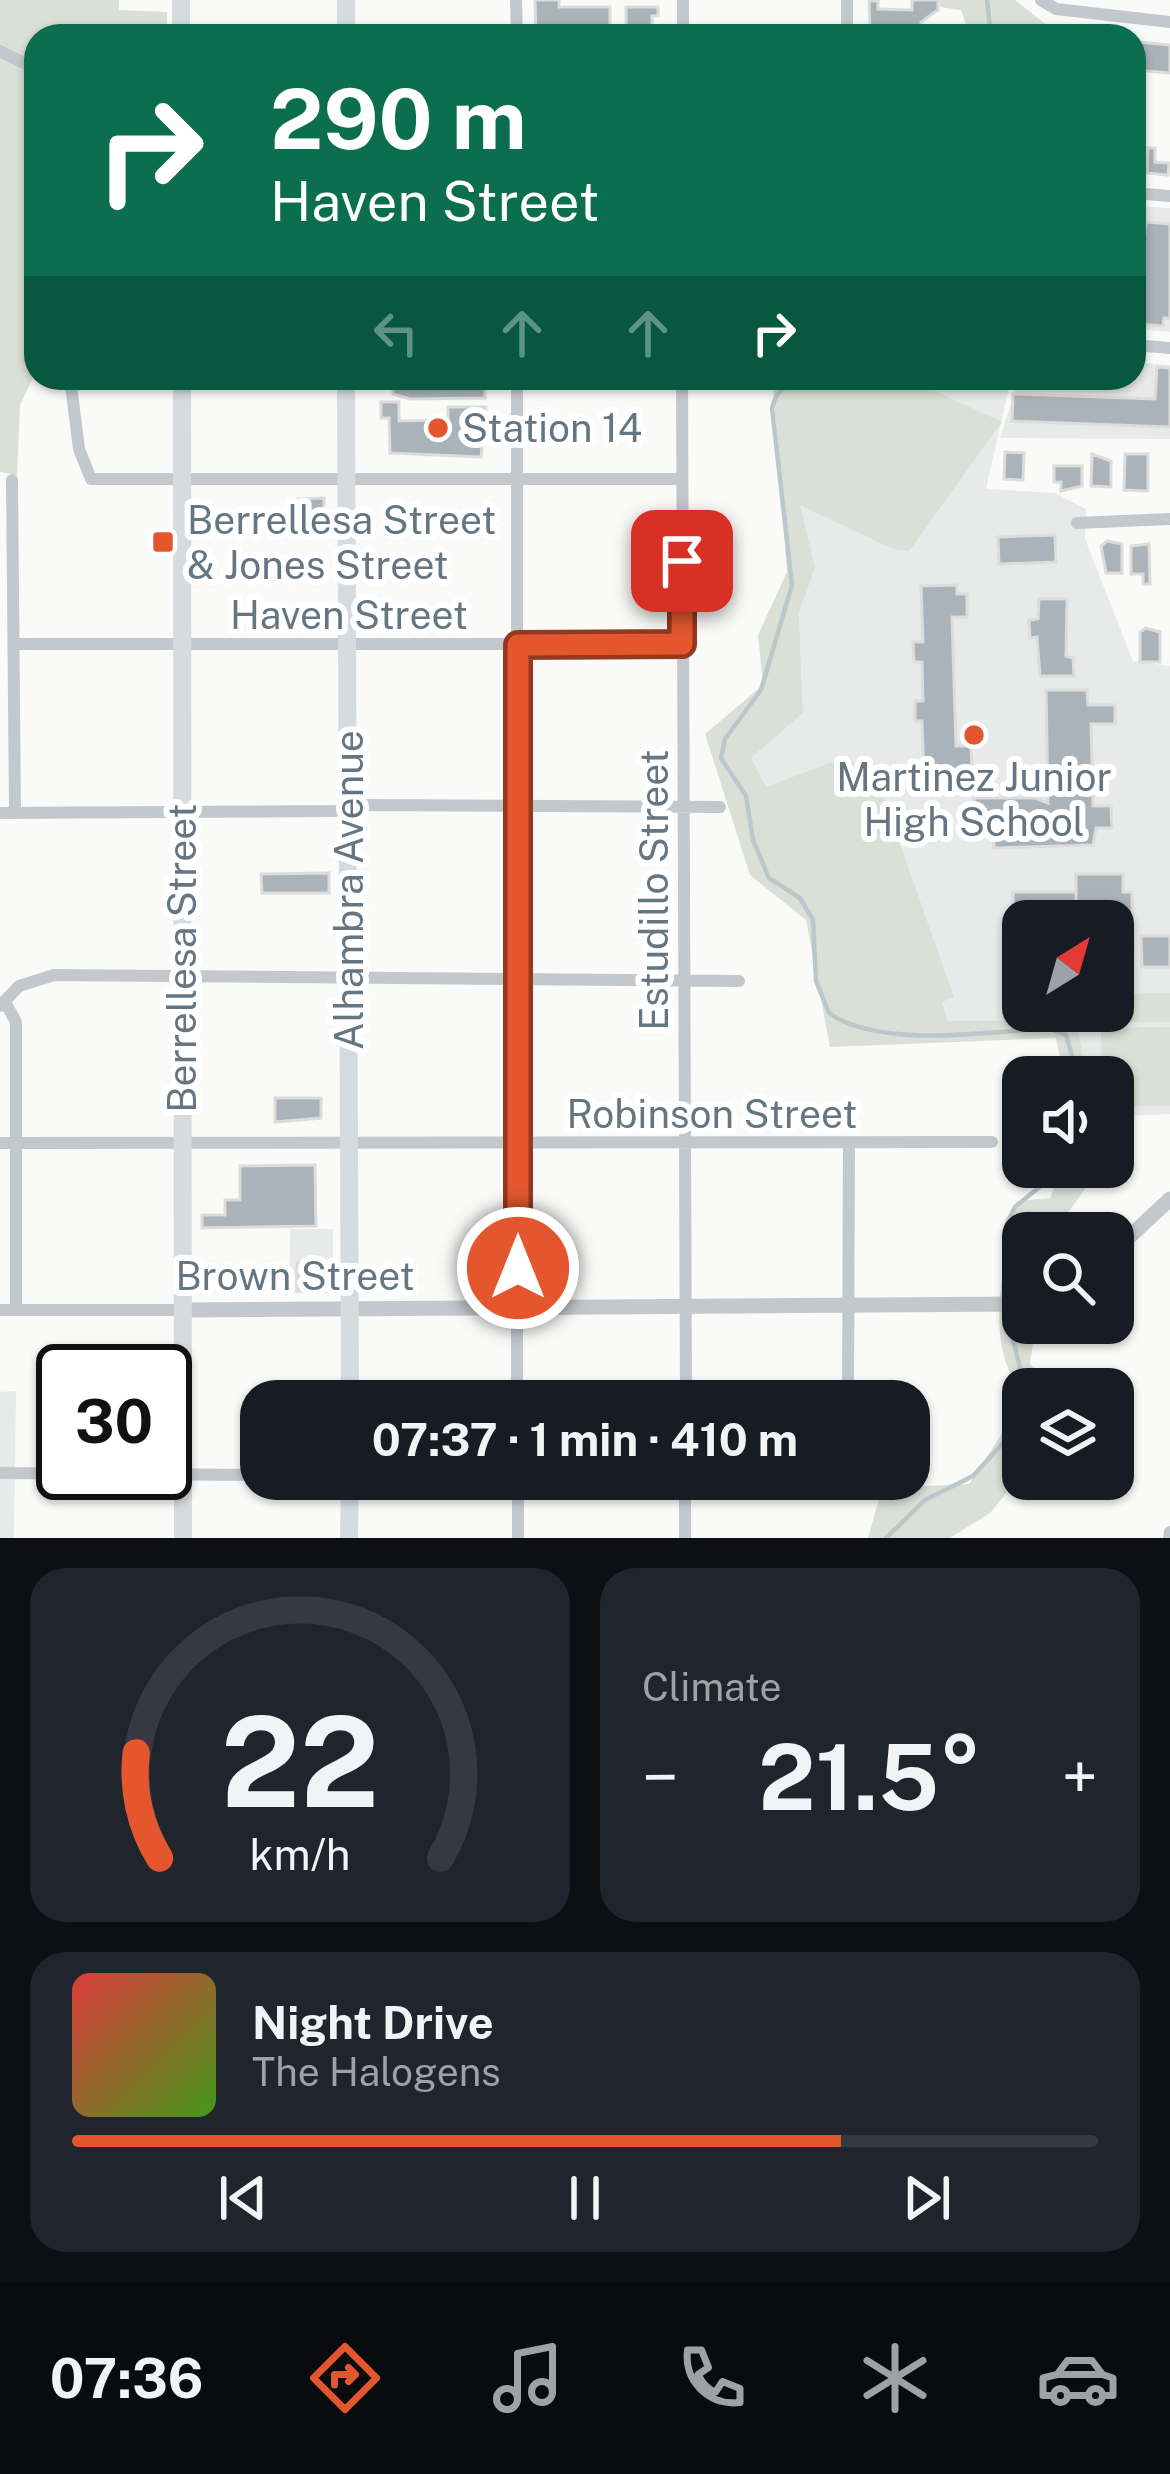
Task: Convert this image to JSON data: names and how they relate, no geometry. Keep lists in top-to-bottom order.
{
  "streets": {
    "main road": ["Alhambra Avenue", "Berrellesa Street"],
    "street": [
      "Haven Street",
      "Estudillo Street",
      "Robinson Street",
      "Brown Street"
    ]
  },
  "crossings": [
    ["Haven Street", "Alhambra Avenue"],
    ["Haven Street", "Estudillo Street"],
    ["Haven Street", "Berrellesa Street"],
    ["Alhambra Avenue", "Robinson Street"],
    ["Alhambra Avenue", "Brown Street"],
    ["Estudillo Street", "Robinson Street"],
    ["Estudillo Street", "Brown Street"],
    ["Berrellesa Street", "Robinson Street"],
    ["Berrellesa Street", "Brown Street"]
  ],
  "places": {
    "other": ["Station 14", "Martinez Junior High School"],
    "transit": ["Berrellesa Street & Jones Street"]
  },
  "north": "top right",
  "page": {
    "turn": ["290 m", "Haven Street"],
    "limit": "30",
    "trip": "07:37 · 1 min · 410 m",
    "tile": "Climate",
    "heat": ["−", "21.5°", "+"],
    "song": ["Night Drive", "The Halogens"],
    "tabs": "07:36",
    "gauge": ["22", "km/h"]
  }
}
